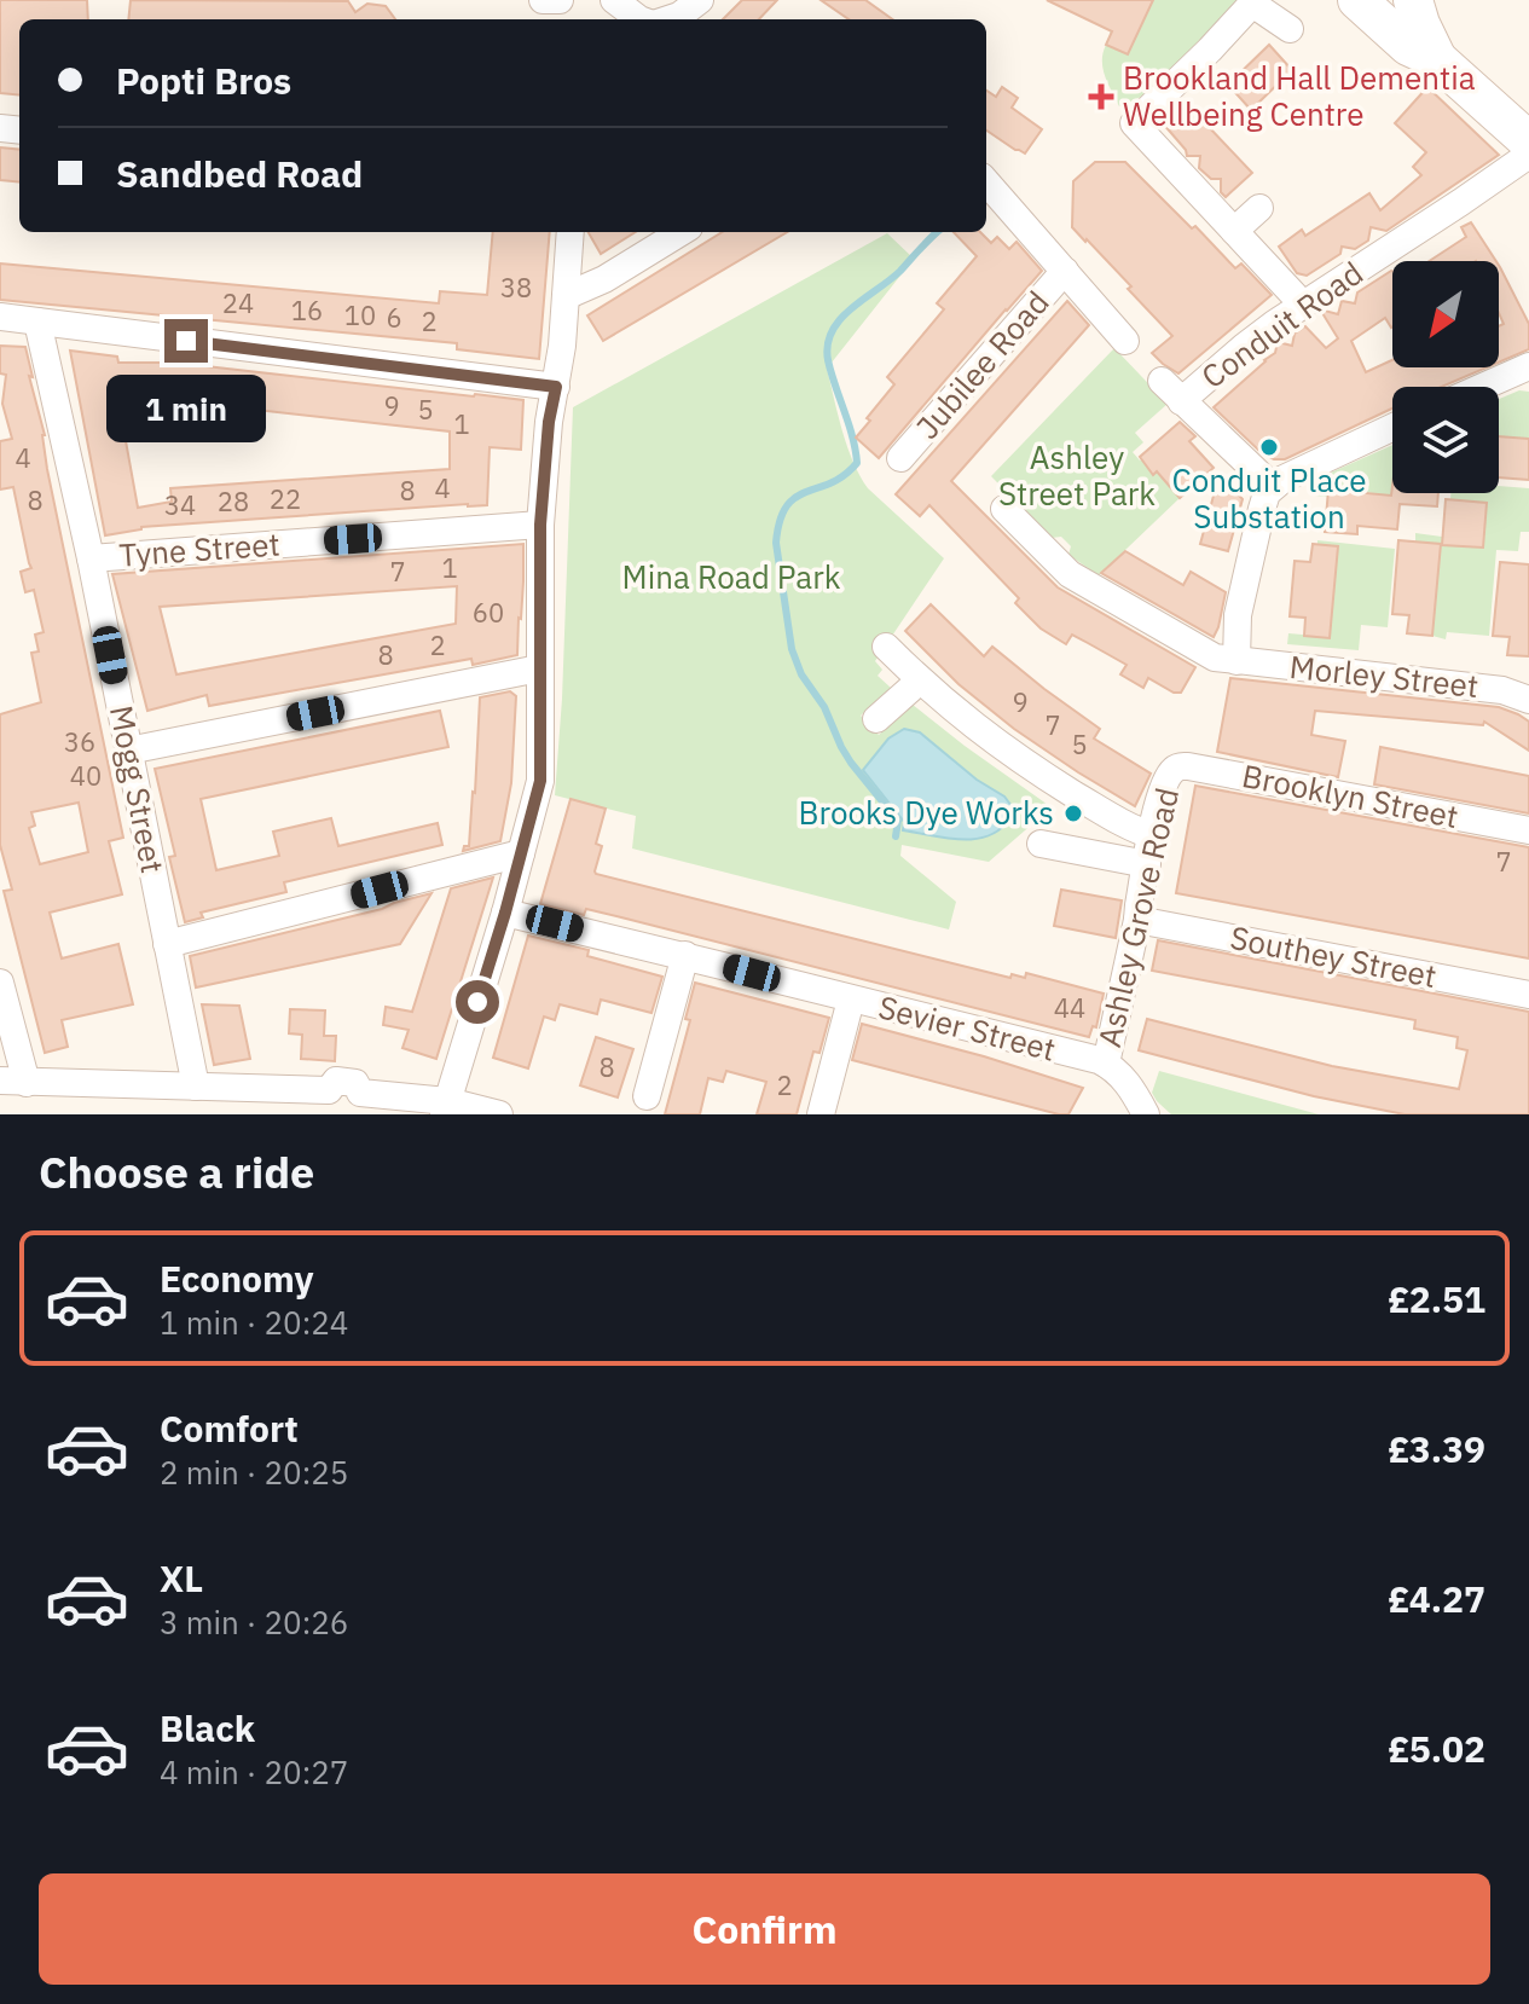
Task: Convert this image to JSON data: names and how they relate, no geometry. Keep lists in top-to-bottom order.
{
  "streets": {
    "street": [
      "Conduit Road",
      "Jubilee Road",
      "Tyne Street",
      "Morley Street",
      "Mogg Street",
      "Brooklyn Street",
      "Ashley Grove Road",
      "Southey Street",
      "Sevier Street"
    ]
  },
  "crossings": [
    ["Tyne Street", "Mogg Street"],
    ["Brooklyn Street", "Ashley Grove Road"],
    ["Ashley Grove Road", "Southey Street"],
    ["Ashley Grove Road", "Sevier Street"]
  ],
  "parks": ["Ashley Street Park", "Mina Road Park"],
  "places": {
    "health": ["Brookland Hall Dementia Wellbeing Centre"],
    "other": ["Conduit Place Substation", "Brooks Dye Works"]
  },
  "house_numbers": [
    "38",
    "24",
    "16",
    "10",
    "6",
    "2",
    "9",
    "5",
    "1",
    "4",
    "4",
    "8",
    "22",
    "8",
    "28",
    "34",
    "1",
    "7",
    "60",
    "2",
    "8",
    "9",
    "7",
    "36",
    "5",
    "40",
    "7",
    "44",
    "8",
    "2"
  ],
  "north": "bottom left",
  "page": {
    "banner": ["Popti Bros", "Sandbed Road"],
    "bubble": "1 min",
    "heading": "Choose a ride",
    "list": [
      {
        "name": "Economy",
        "note": "1 min · 20:24",
        "value": "£2.51"
      },
      {
        "name": "Comfort",
        "note": "2 min · 20:25",
        "value": "£3.39"
      },
      {
        "name": "XL",
        "note": "3 min · 20:26",
        "value": "£4.27"
      },
      {
        "name": "Black",
        "note": "4 min · 20:27",
        "value": "£5.02"
      }
    ],
    "buttons": "Confirm"
  }
}
